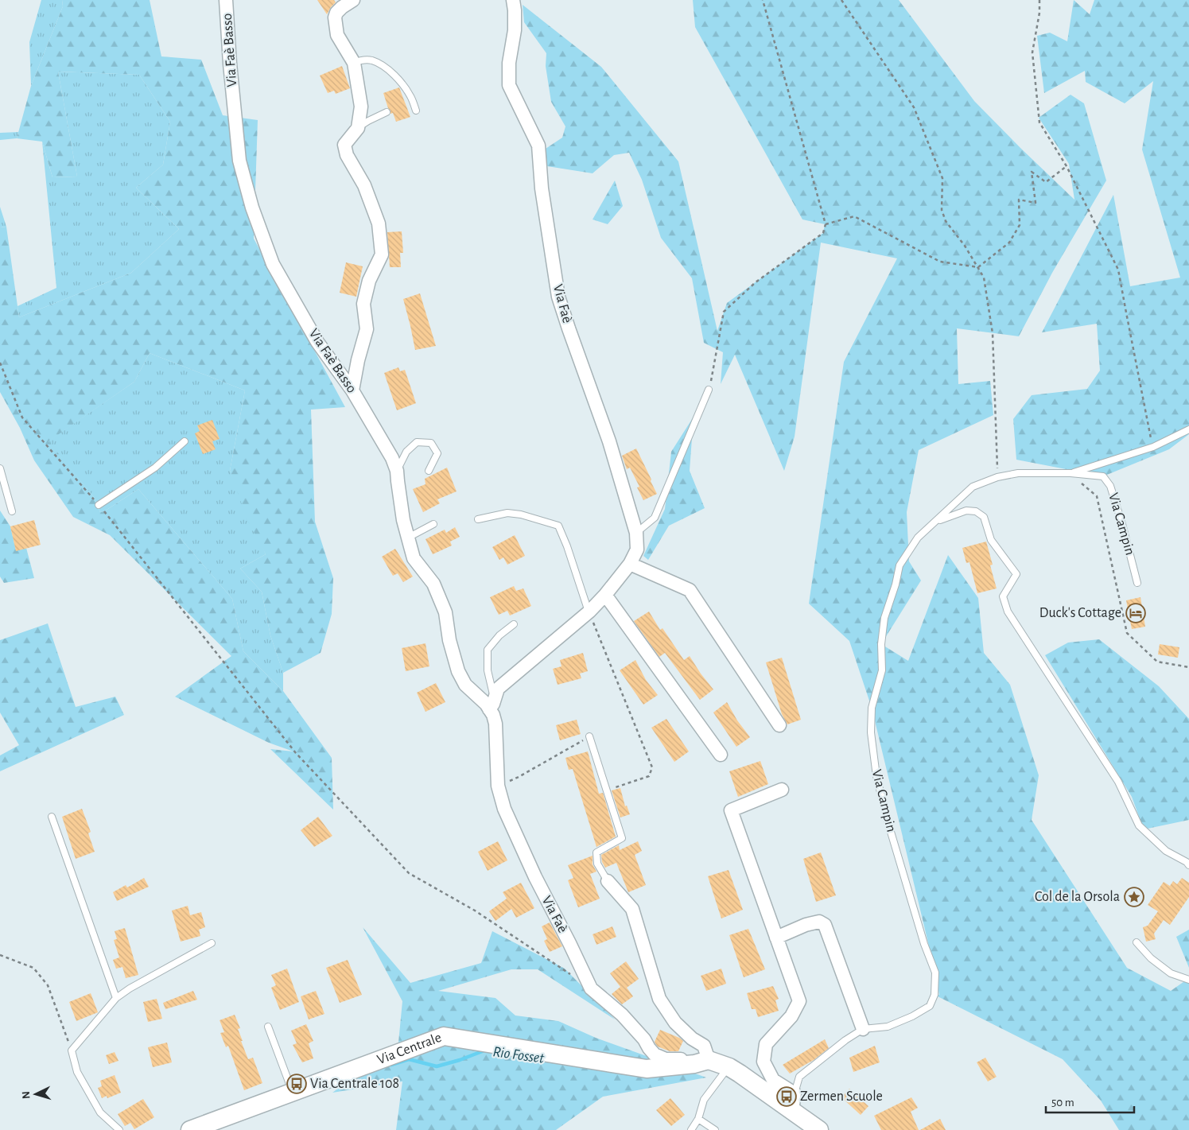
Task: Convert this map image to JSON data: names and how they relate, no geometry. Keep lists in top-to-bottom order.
{
  "streets": {
    "street": ["Via Faè Basso", "Via Faè", "Via Centrale"],
    "lane": ["Via Campin"]
  },
  "crossings": [
    ["Via Faè Basso", "Via Faè"],
    ["Via Faè", "Via Centrale"]
  ],
  "water": ["Rio Fosset"],
  "places": {
    "hotel": ["Duck's Cottage"],
    "place": ["Col de la Orsola"],
    "bus stop": ["Via Centrale 108", "Zermen Scuole"]
  },
  "scale_bar": "50 m",
  "north": "left"
}
